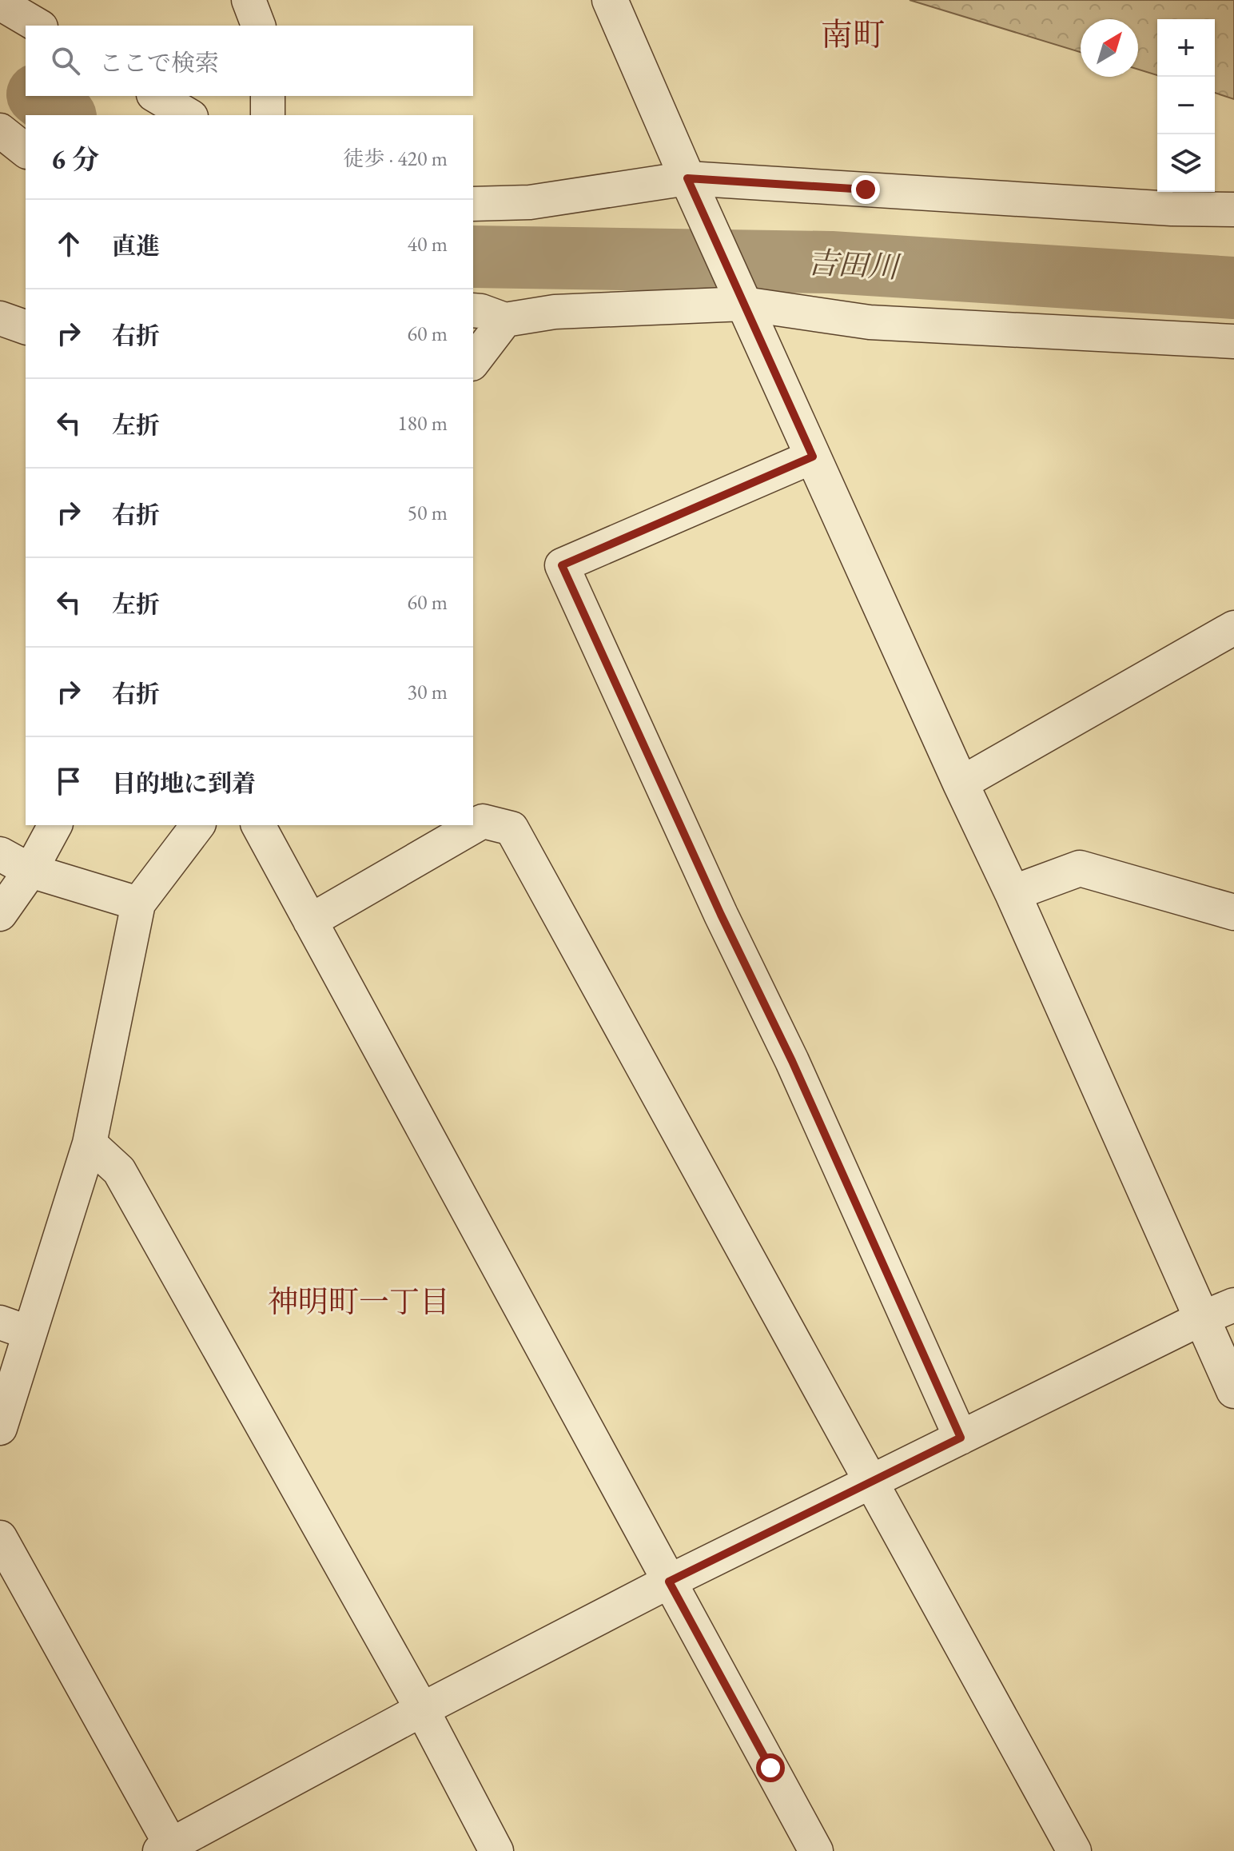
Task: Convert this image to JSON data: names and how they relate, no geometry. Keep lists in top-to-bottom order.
{
  "districts": ["南町", "神明町一丁目"],
  "water": ["吉田川"],
  "north": "top right",
  "page": {
    "map_buttons": ["+", "−"],
    "search": "ここで検索",
    "heading": ["6 分", "徒歩 · 420 m"],
    "list": [
      ["直進", "40 m"],
      ["右折", "60 m"],
      ["左折", "180 m"],
      ["右折", "50 m"],
      ["左折", "60 m"],
      ["右折", "30 m"],
      "目的地に到着"
    ]
  }
}
